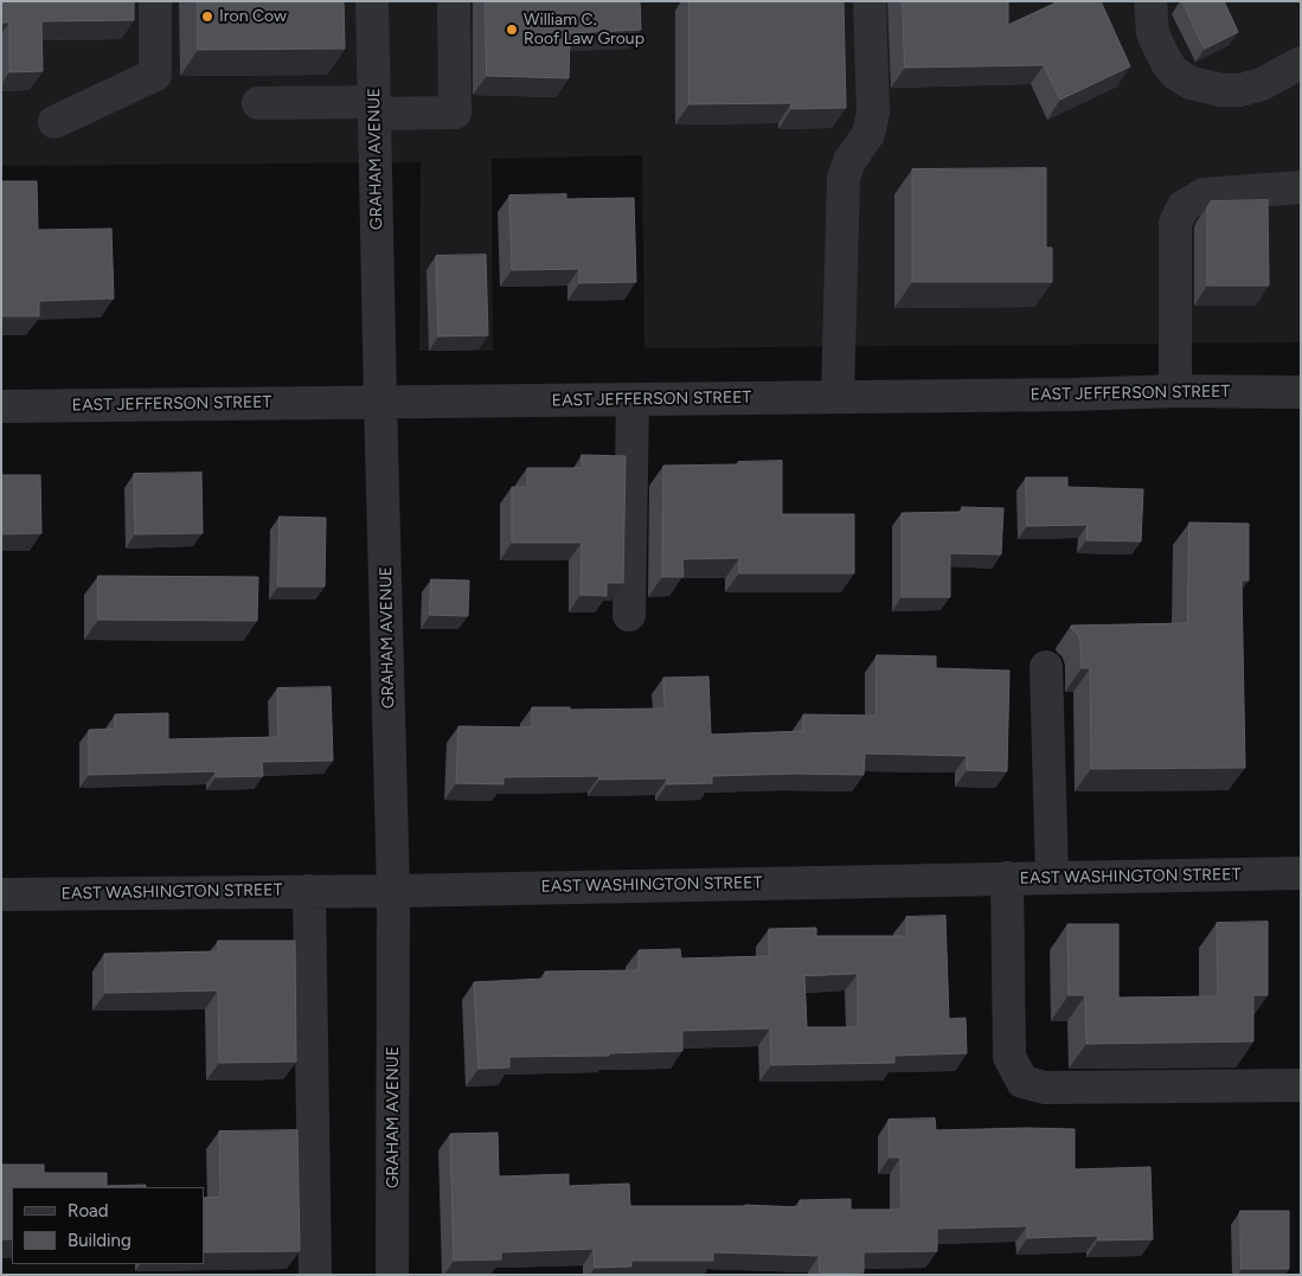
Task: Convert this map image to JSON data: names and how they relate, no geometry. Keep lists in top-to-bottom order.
{
  "streets": {
    "street": ["GRAHAM AVENUE", "EAST JEFFERSON STREET", "EAST WASHINGTON STREET"]
  },
  "crossings": [
    ["GRAHAM AVENUE", "EAST JEFFERSON STREET"],
    ["GRAHAM AVENUE", "EAST WASHINGTON STREET"]
  ],
  "places": ["Iron Cow", "William C. Roof Law Group"],
  "legend": ["Road", "Building"]
}
